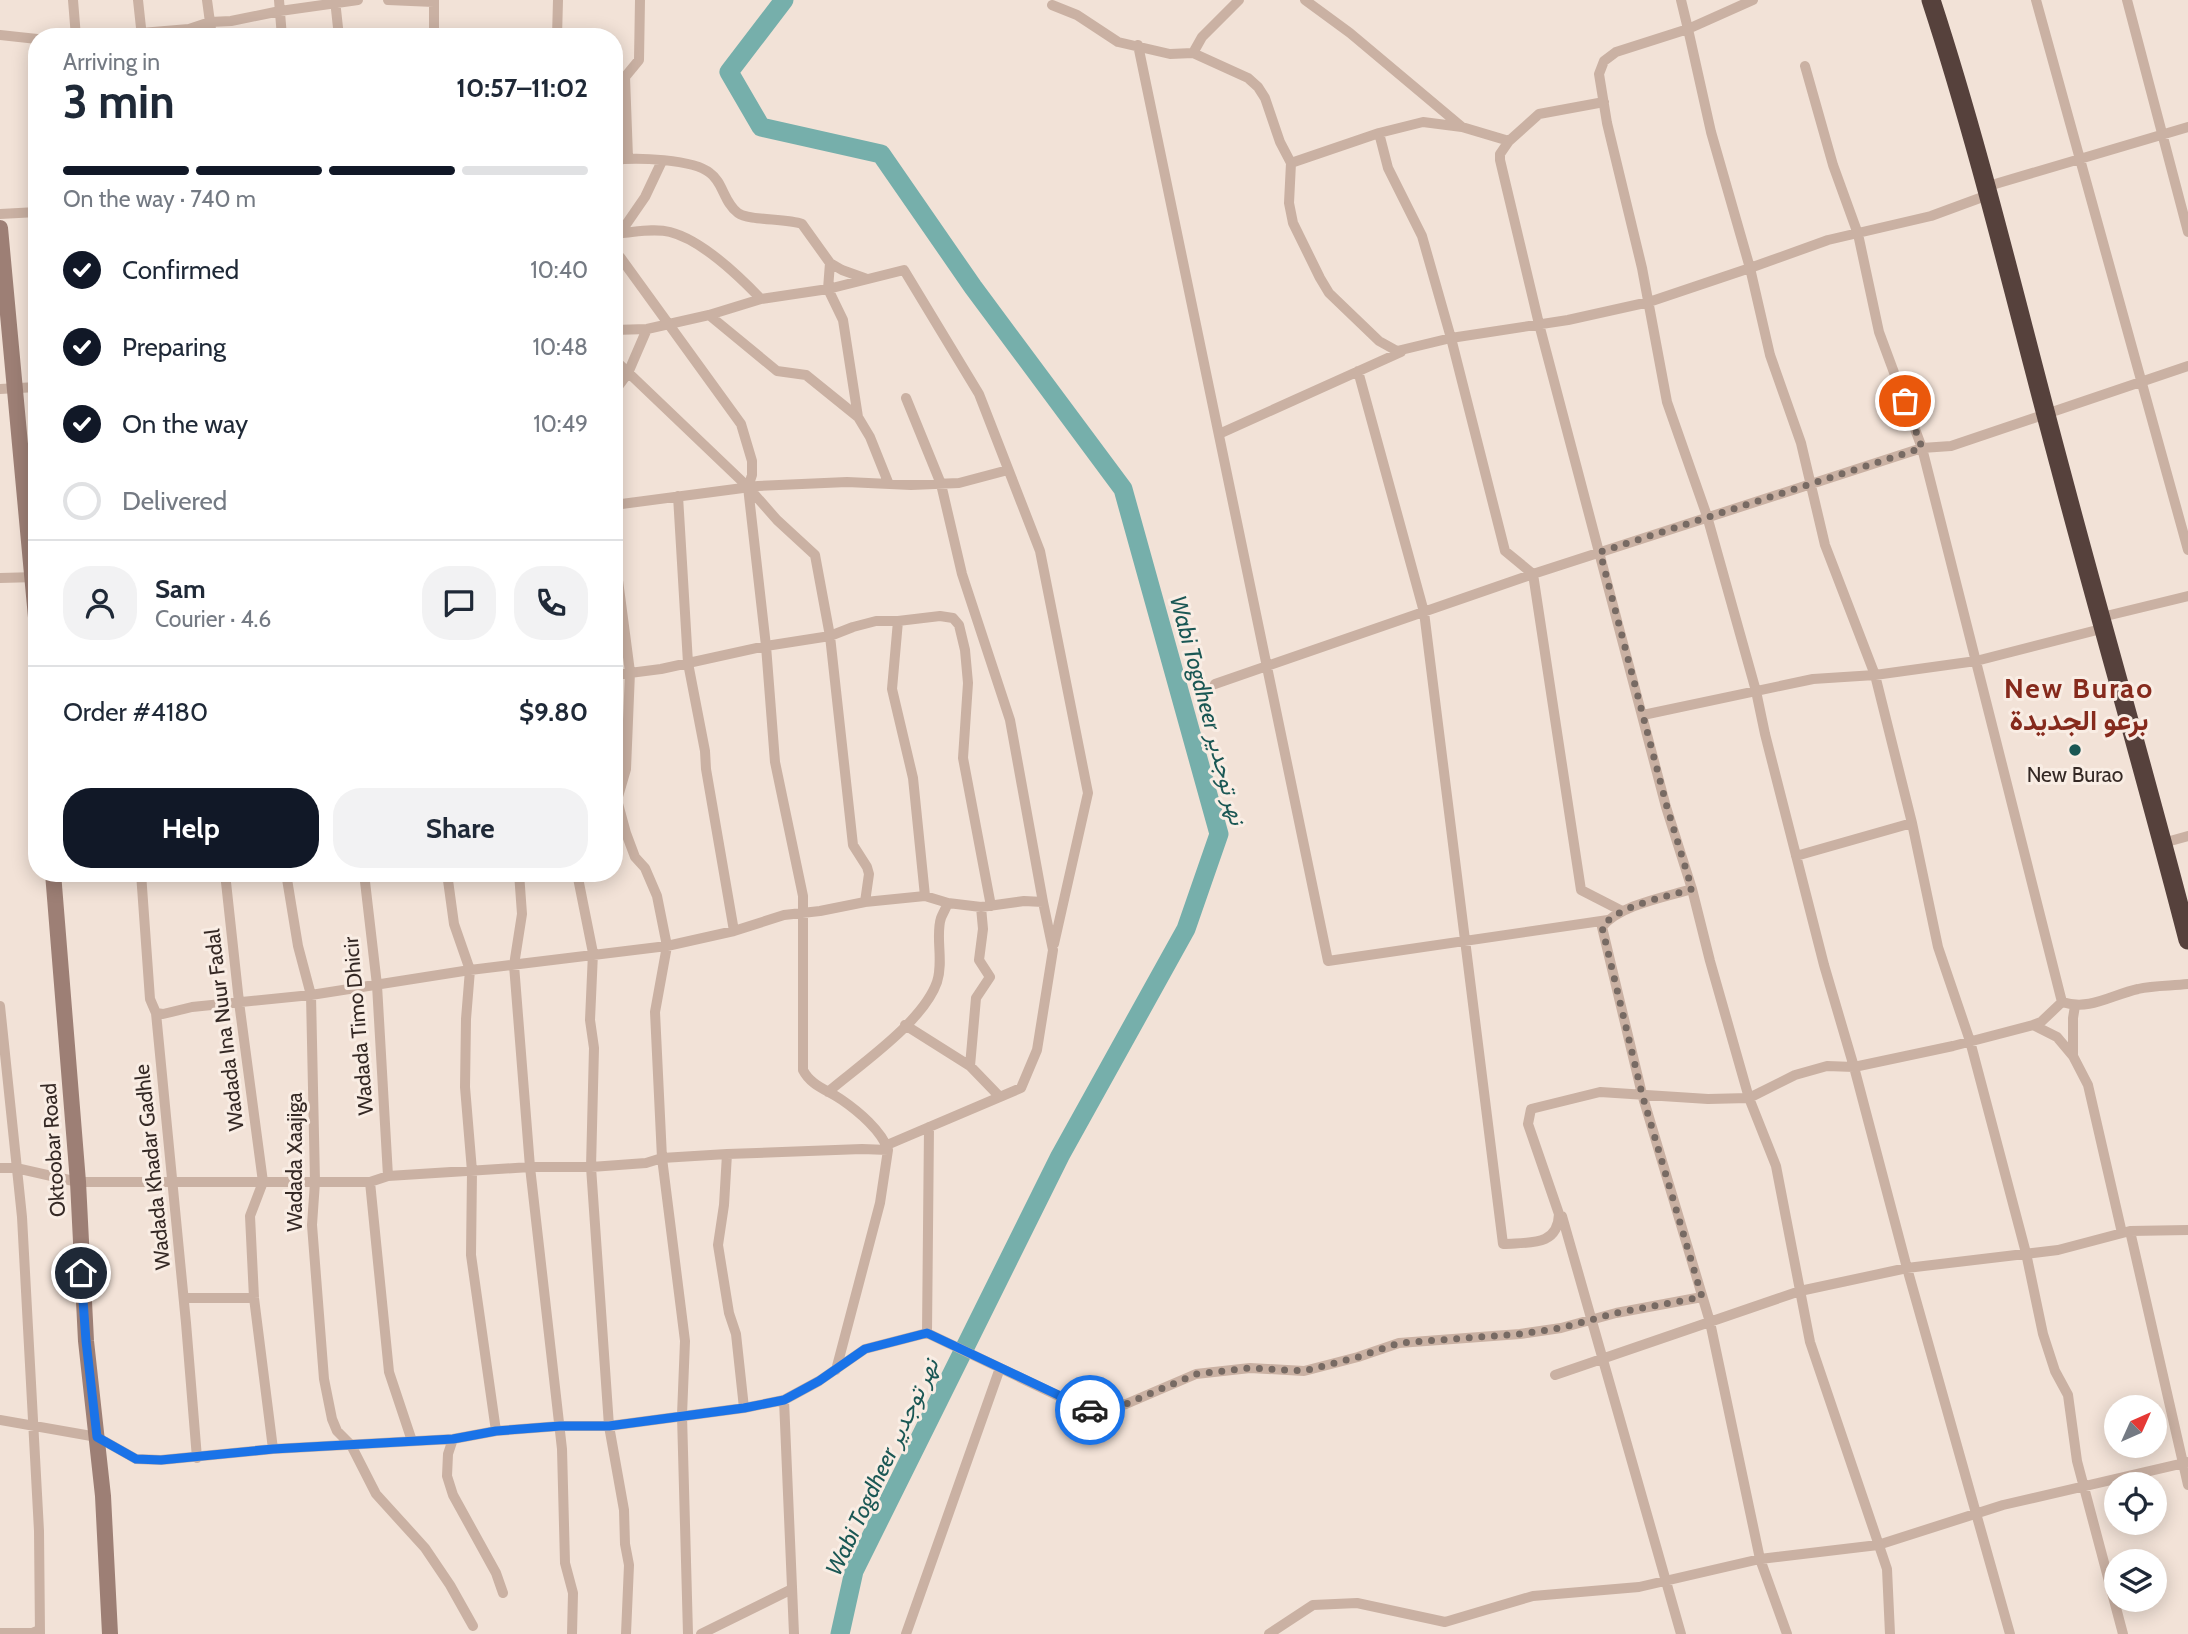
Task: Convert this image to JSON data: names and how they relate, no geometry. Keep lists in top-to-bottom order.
{
  "streets": {
    "street": [
      "Wadada Timo Dhicir",
      "Wadada Ina Nuur Fadal",
      "Oktoobar Road",
      "Wadada Xaajiga",
      "Wadada Khadar Gadhle"
    ]
  },
  "districts": ["New Burao برعو الجديدة"],
  "water": ["Wabi Togdheer نهر توجدير"],
  "places": ["New Burao"],
  "north": "top right",
  "page": {
    "heading": ["3 min", "Arriving in", "10:57–11:02"],
    "panel": [
      "Sam",
      "Courier · 4.6",
      "Order #4180",
      "$9.80"
    ],
    "bar": "On the way · 740 m",
    "list": [
      ["Confirmed", "10:40"],
      ["Preparing", "10:48"],
      ["On the way", "10:49"],
      "Delivered"
    ],
    "buttons": ["Help", "Share"]
  }
}
